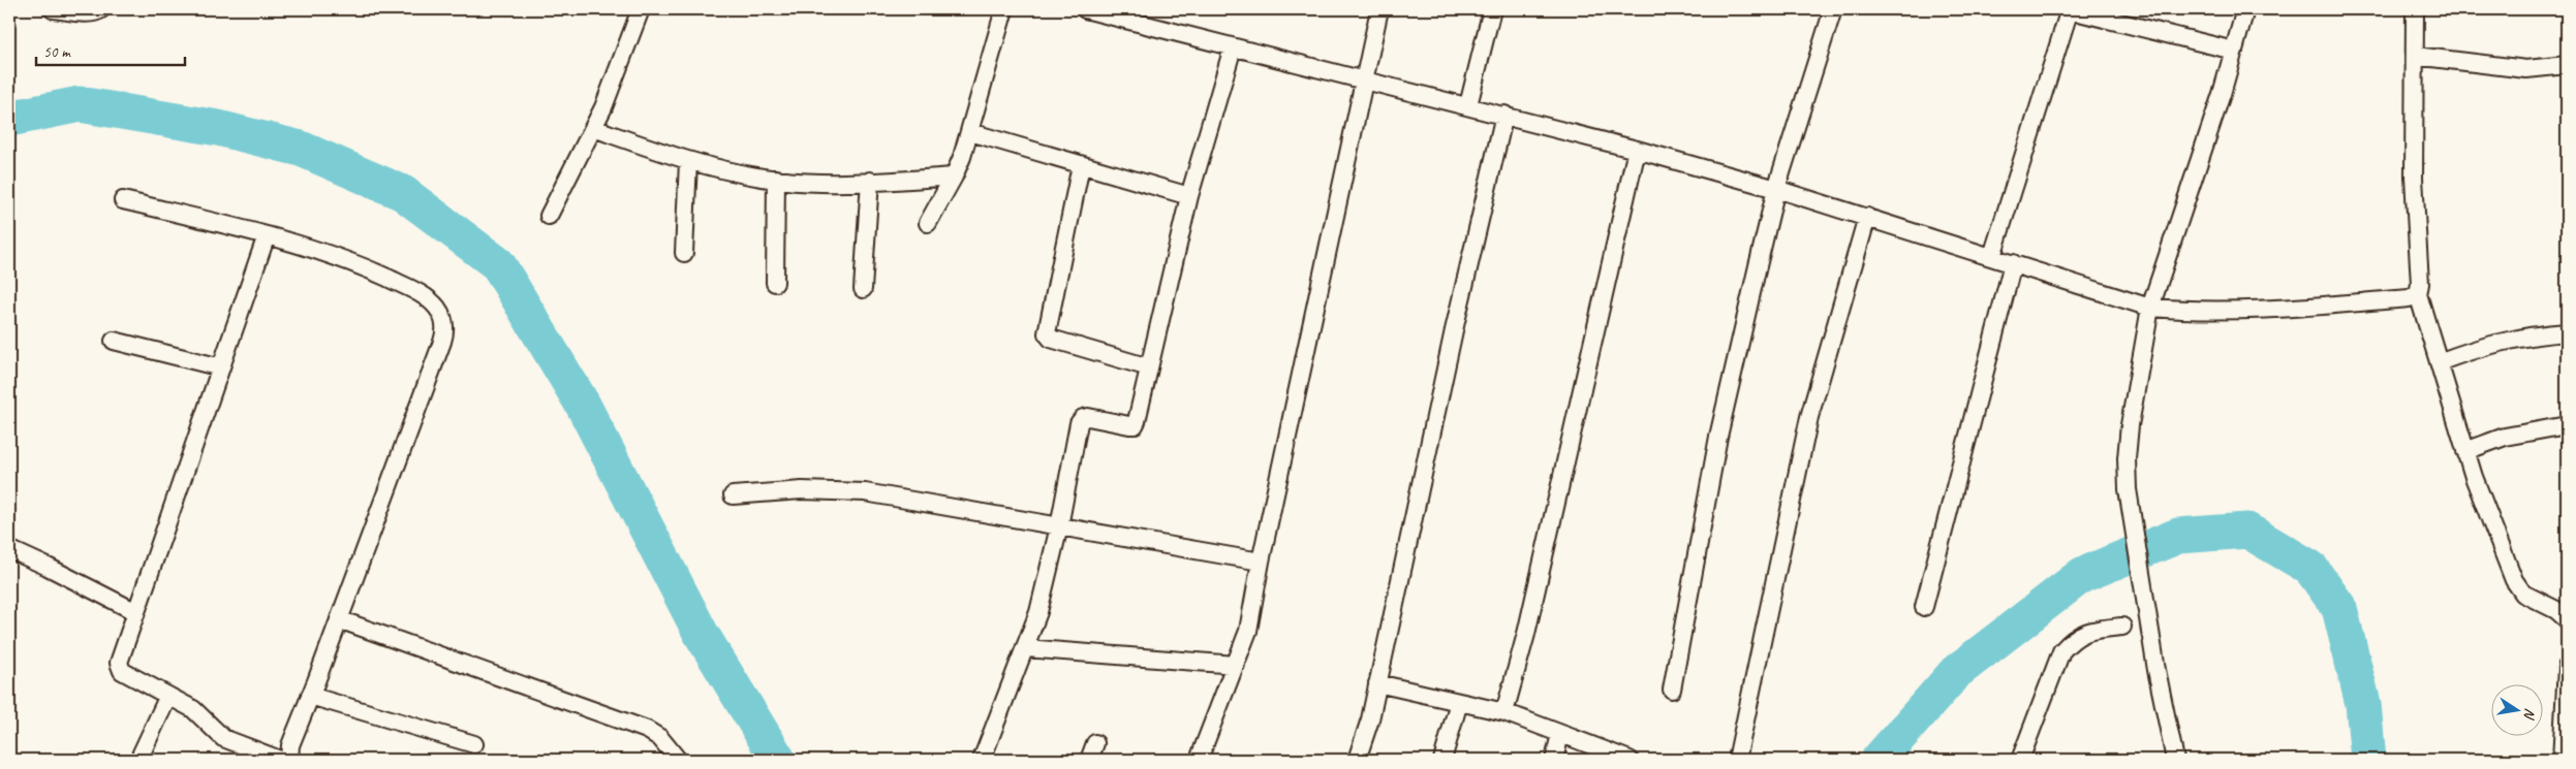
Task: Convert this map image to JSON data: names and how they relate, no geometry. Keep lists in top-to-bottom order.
{
  "scale_bar": "50 m",
  "north": "right"
}
